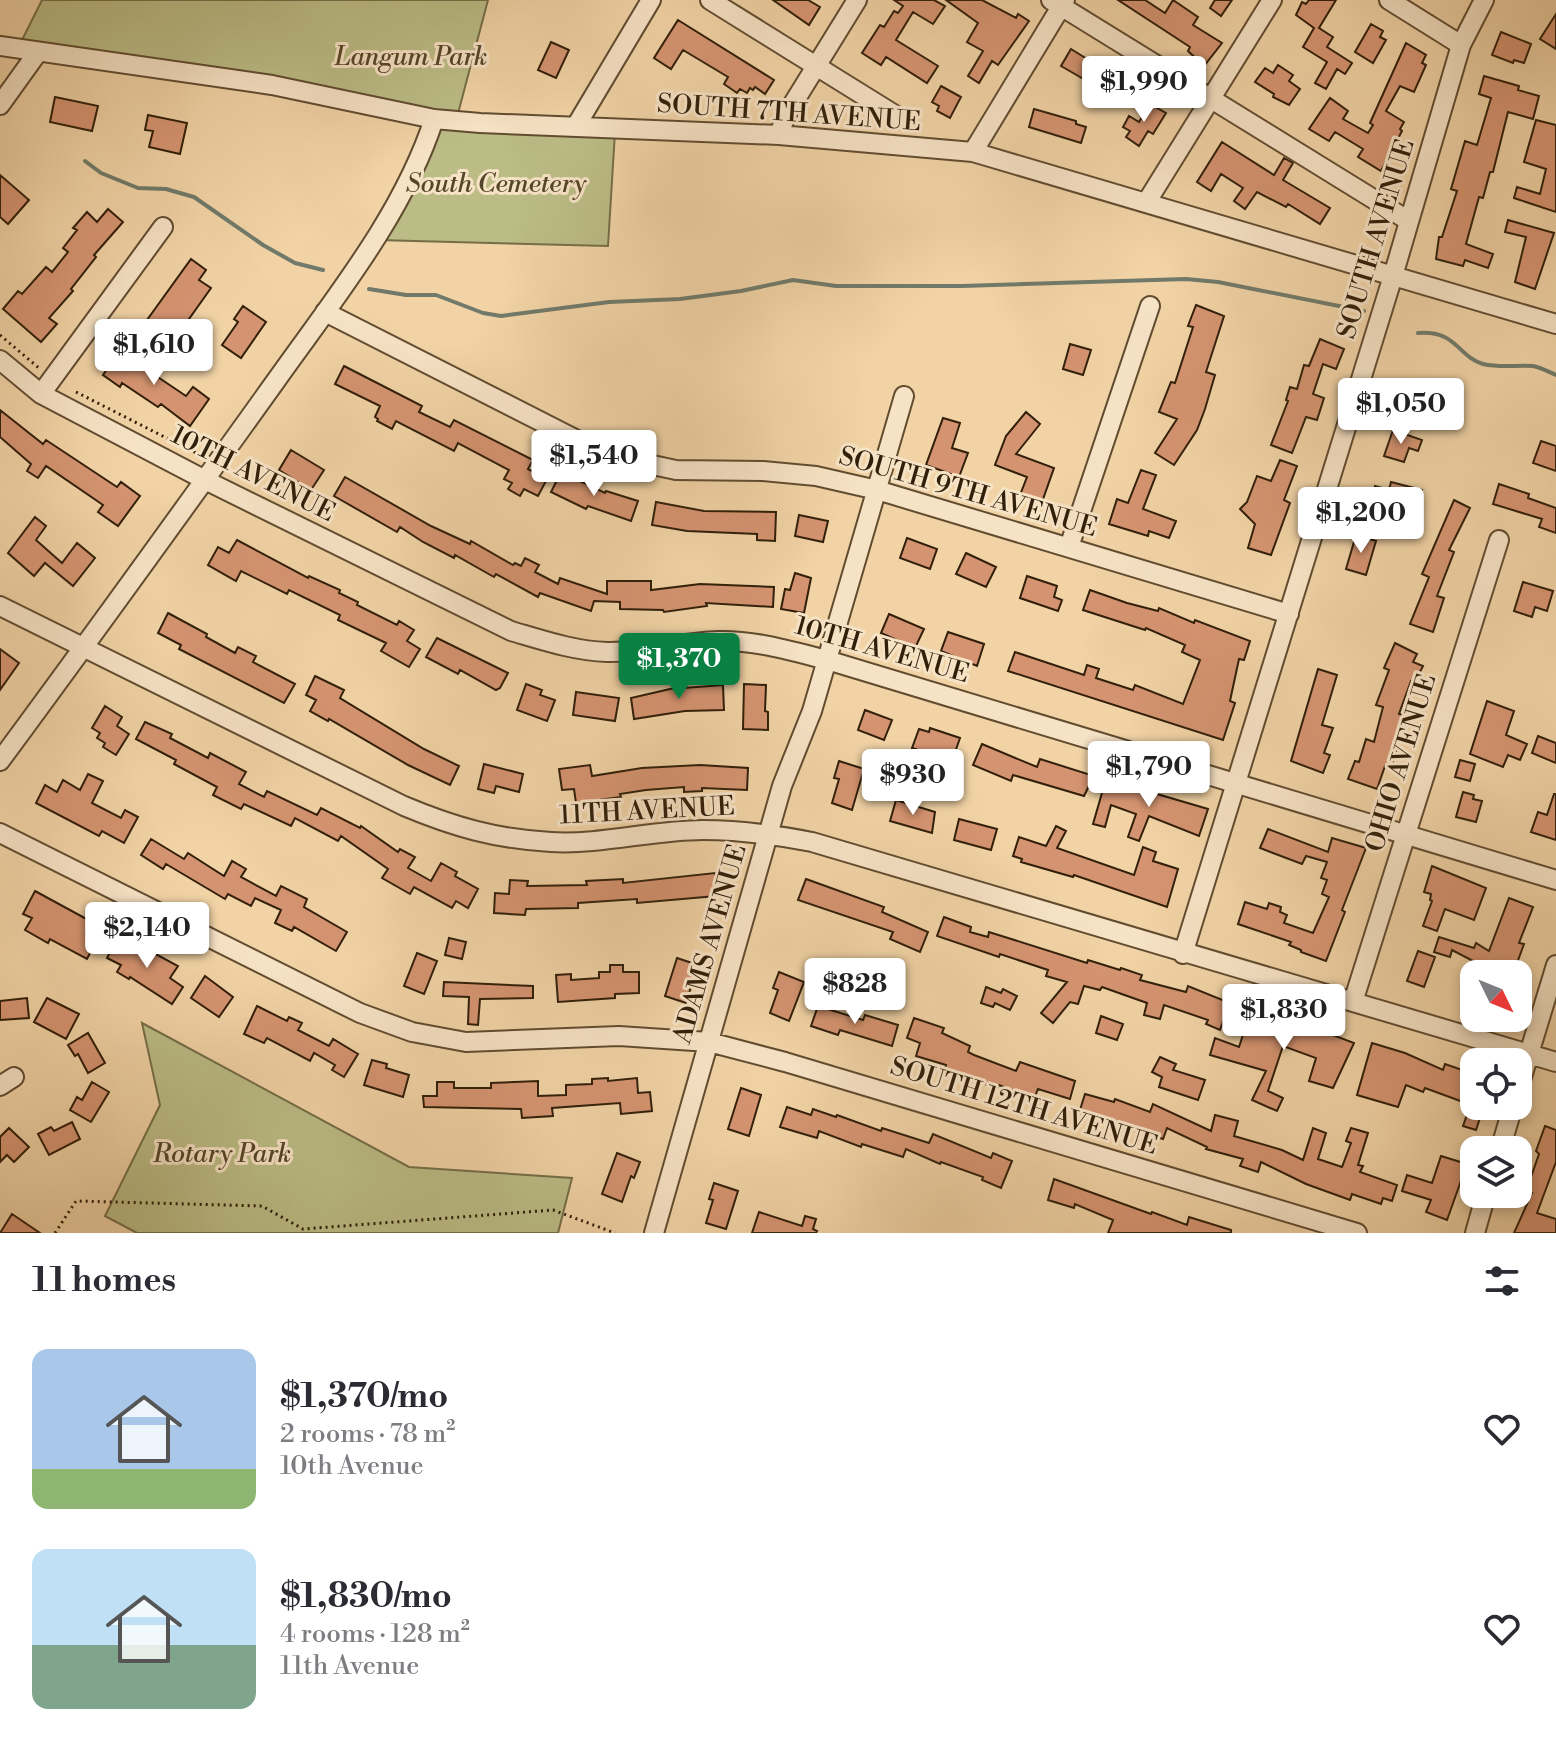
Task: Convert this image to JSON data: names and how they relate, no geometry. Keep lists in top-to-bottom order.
{
  "streets": {
    "street": [
      "SOUTH 7TH AVENUE",
      "SOUTH AVENUE",
      "10TH AVENUE",
      "SOUTH 9TH AVENUE",
      "OHIO AVENUE",
      "11TH AVENUE",
      "ADAMS AVENUE",
      "SOUTH 12TH AVENUE"
    ]
  },
  "crossings": [
    ["SOUTH 7TH AVENUE", "SOUTH AVENUE"],
    ["SOUTH AVENUE", "10TH AVENUE"],
    ["SOUTH AVENUE", "SOUTH 9TH AVENUE"],
    ["SOUTH AVENUE", "11TH AVENUE"],
    ["10TH AVENUE", "OHIO AVENUE"],
    ["10TH AVENUE", "ADAMS AVENUE"],
    ["SOUTH 9TH AVENUE", "ADAMS AVENUE"],
    ["OHIO AVENUE", "11TH AVENUE"],
    ["11TH AVENUE", "ADAMS AVENUE"],
    ["ADAMS AVENUE", "SOUTH 12TH AVENUE"]
  ],
  "parks": ["Langum Park", "South Cemetery", "Rotary Park"],
  "north": "bottom right",
  "page": {
    "price": [
      "$1,990",
      "$1,610",
      "$1,050",
      "$1,540",
      "$1,200",
      "$1,370",
      "$1,790",
      "$930",
      "$2,140",
      "$828",
      "$1,830"
    ],
    "heading": "11 homes",
    "list": [
      {
        "name": "$1,370/mo",
        "note": "2 rooms · 78 m² · 10th Avenue"
      },
      {
        "name": "$1,830/mo",
        "note": "4 rooms · 128 m² · 11th Avenue"
      }
    ]
  }
}
